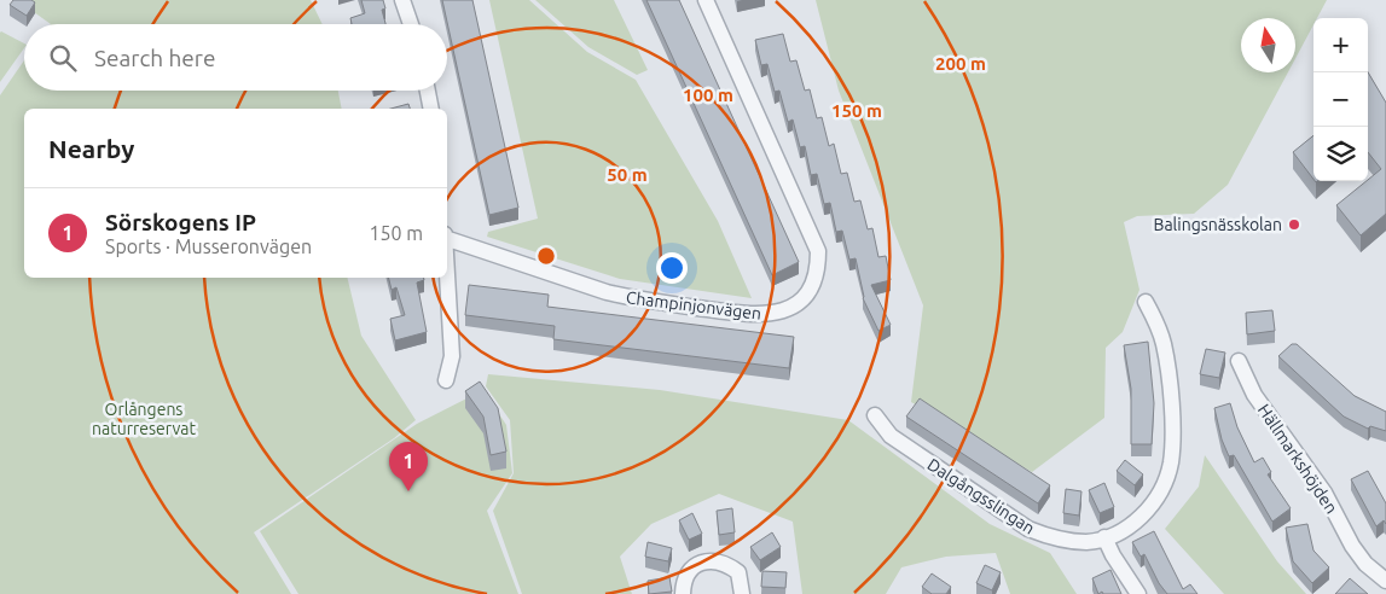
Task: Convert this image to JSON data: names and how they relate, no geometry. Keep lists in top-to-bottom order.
{
  "streets": {
    "street": ["Champinjonvägen", "Hällmarkshöjden", "Dalgångsslingan"]
  },
  "parks": ["Orlångens naturreservat"],
  "places": ["Balingsnässkolan"],
  "north": "top",
  "page": {
    "map_buttons": ["+", "−"],
    "search": "Search here",
    "heading": "Nearby",
    "list": [
      {
        "mark": "1",
        "name": "Sörskogens IP",
        "note": "Sports · Musseronvägen",
        "value": "150 m"
      }
    ],
    "pins": "1"
  },
  "rings": [
    "200 m",
    "100 m",
    "150 m",
    "50 m"
  ]
}
